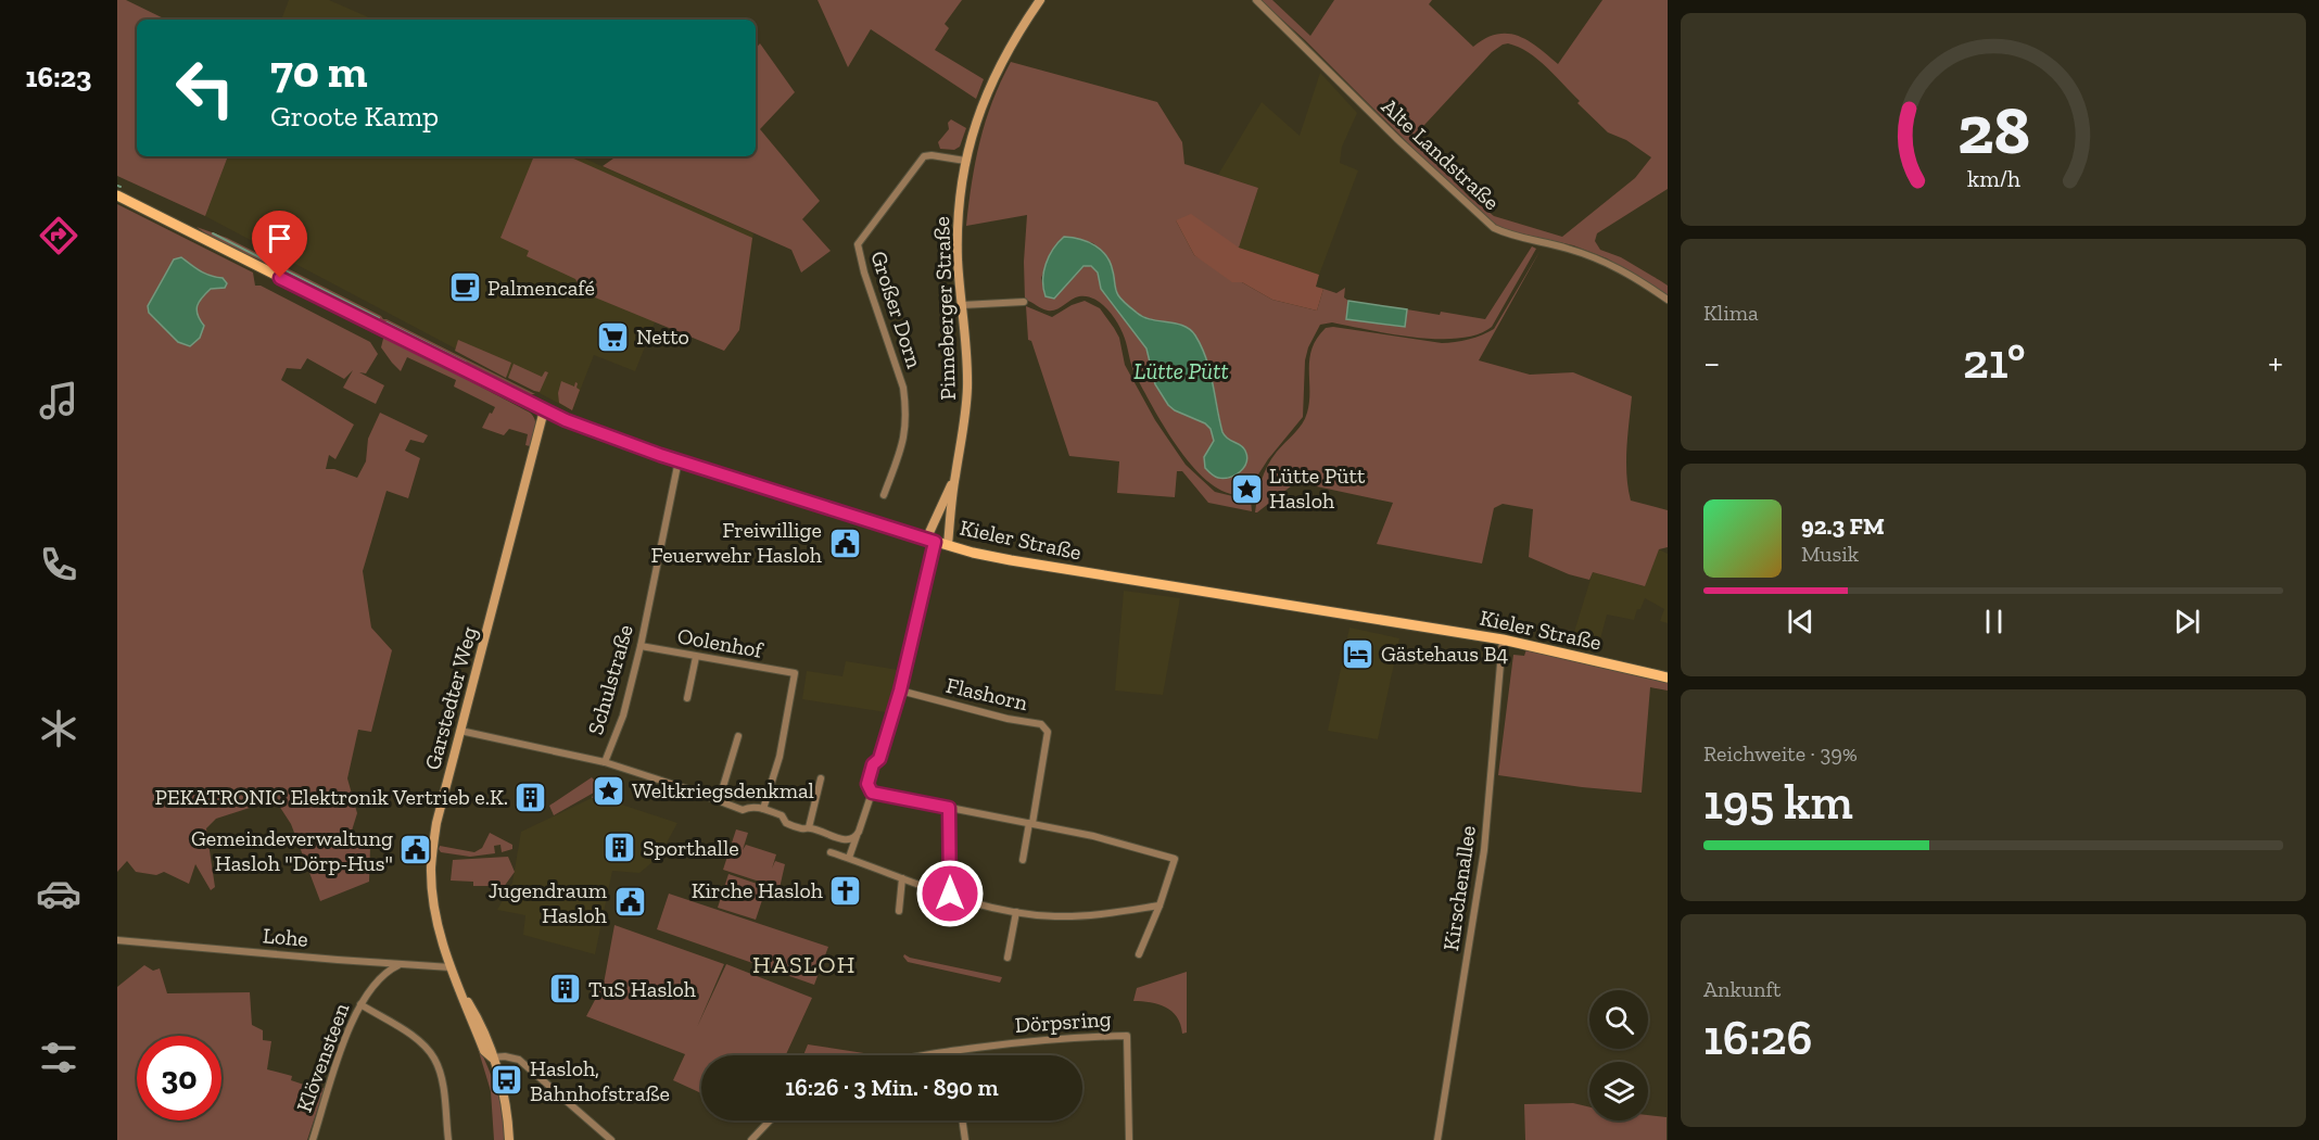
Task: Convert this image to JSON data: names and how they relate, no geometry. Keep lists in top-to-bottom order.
{
  "streets": {
    "main road": ["Pinneberger Straße", "Kieler Straße", "Garstedter Weg"],
    "street": [
      "Alte Landstraße",
      "Großer Dorn",
      "Oolenhof",
      "Schulstraße",
      "Flashorn",
      "Kirschenallee",
      "Lohe",
      "Dörpsring",
      "Klövensteen"
    ]
  },
  "crossings": [
    ["Pinneberger Straße", "Großer Dorn"],
    ["Pinneberger Straße", "Kieler Straße"],
    ["Kieler Straße", "Schulstraße"],
    ["Kieler Straße", "Garstedter Weg"],
    ["Kieler Straße", "Kirschenallee"],
    ["Oolenhof", "Schulstraße"],
    ["Schulstraße", "Garstedter Weg"],
    ["Garstedter Weg", "Lohe"],
    ["Lohe", "Klövensteen"]
  ],
  "districts": ["HASLOH"],
  "water": ["Lütte Pütt"],
  "places": {
    "cafe": ["Palmencafé"],
    "supermarket": ["Netto"],
    "place": ["Lütte Pütt Hasloh", "Weltkriegsdenkmal"],
    "public building": ["Freiwillige Feuerwehr Hasloh", "Gemeindeverwaltung Hasloh \"Dörp-Hus\"", "Jugendraum Hasloh"],
    "hotel": ["Gästehaus B4"],
    "building": ["PEKATRONIC Elektronik Vertrieb e.K.", "Sporthalle", "TuS Hasloh"],
    "church": ["Kirche Hasloh"],
    "bus stop": ["Hasloh, Bahnhofstraße"]
  },
  "page": {
    "tabs": "16:23",
    "turn": ["70 m", "Groote Kamp"],
    "tile": [
      "Klima",
      ["Reichweite · 39%", "195 km"],
      ["Ankunft", "16:26"]
    ],
    "heat": ["−", "21°", "+"],
    "song": ["92.3 FM", "Musik"],
    "limit": "30",
    "trip": "16:26 · 3 Min. · 890 m",
    "gauge": ["28", "km/h"]
  }
}
